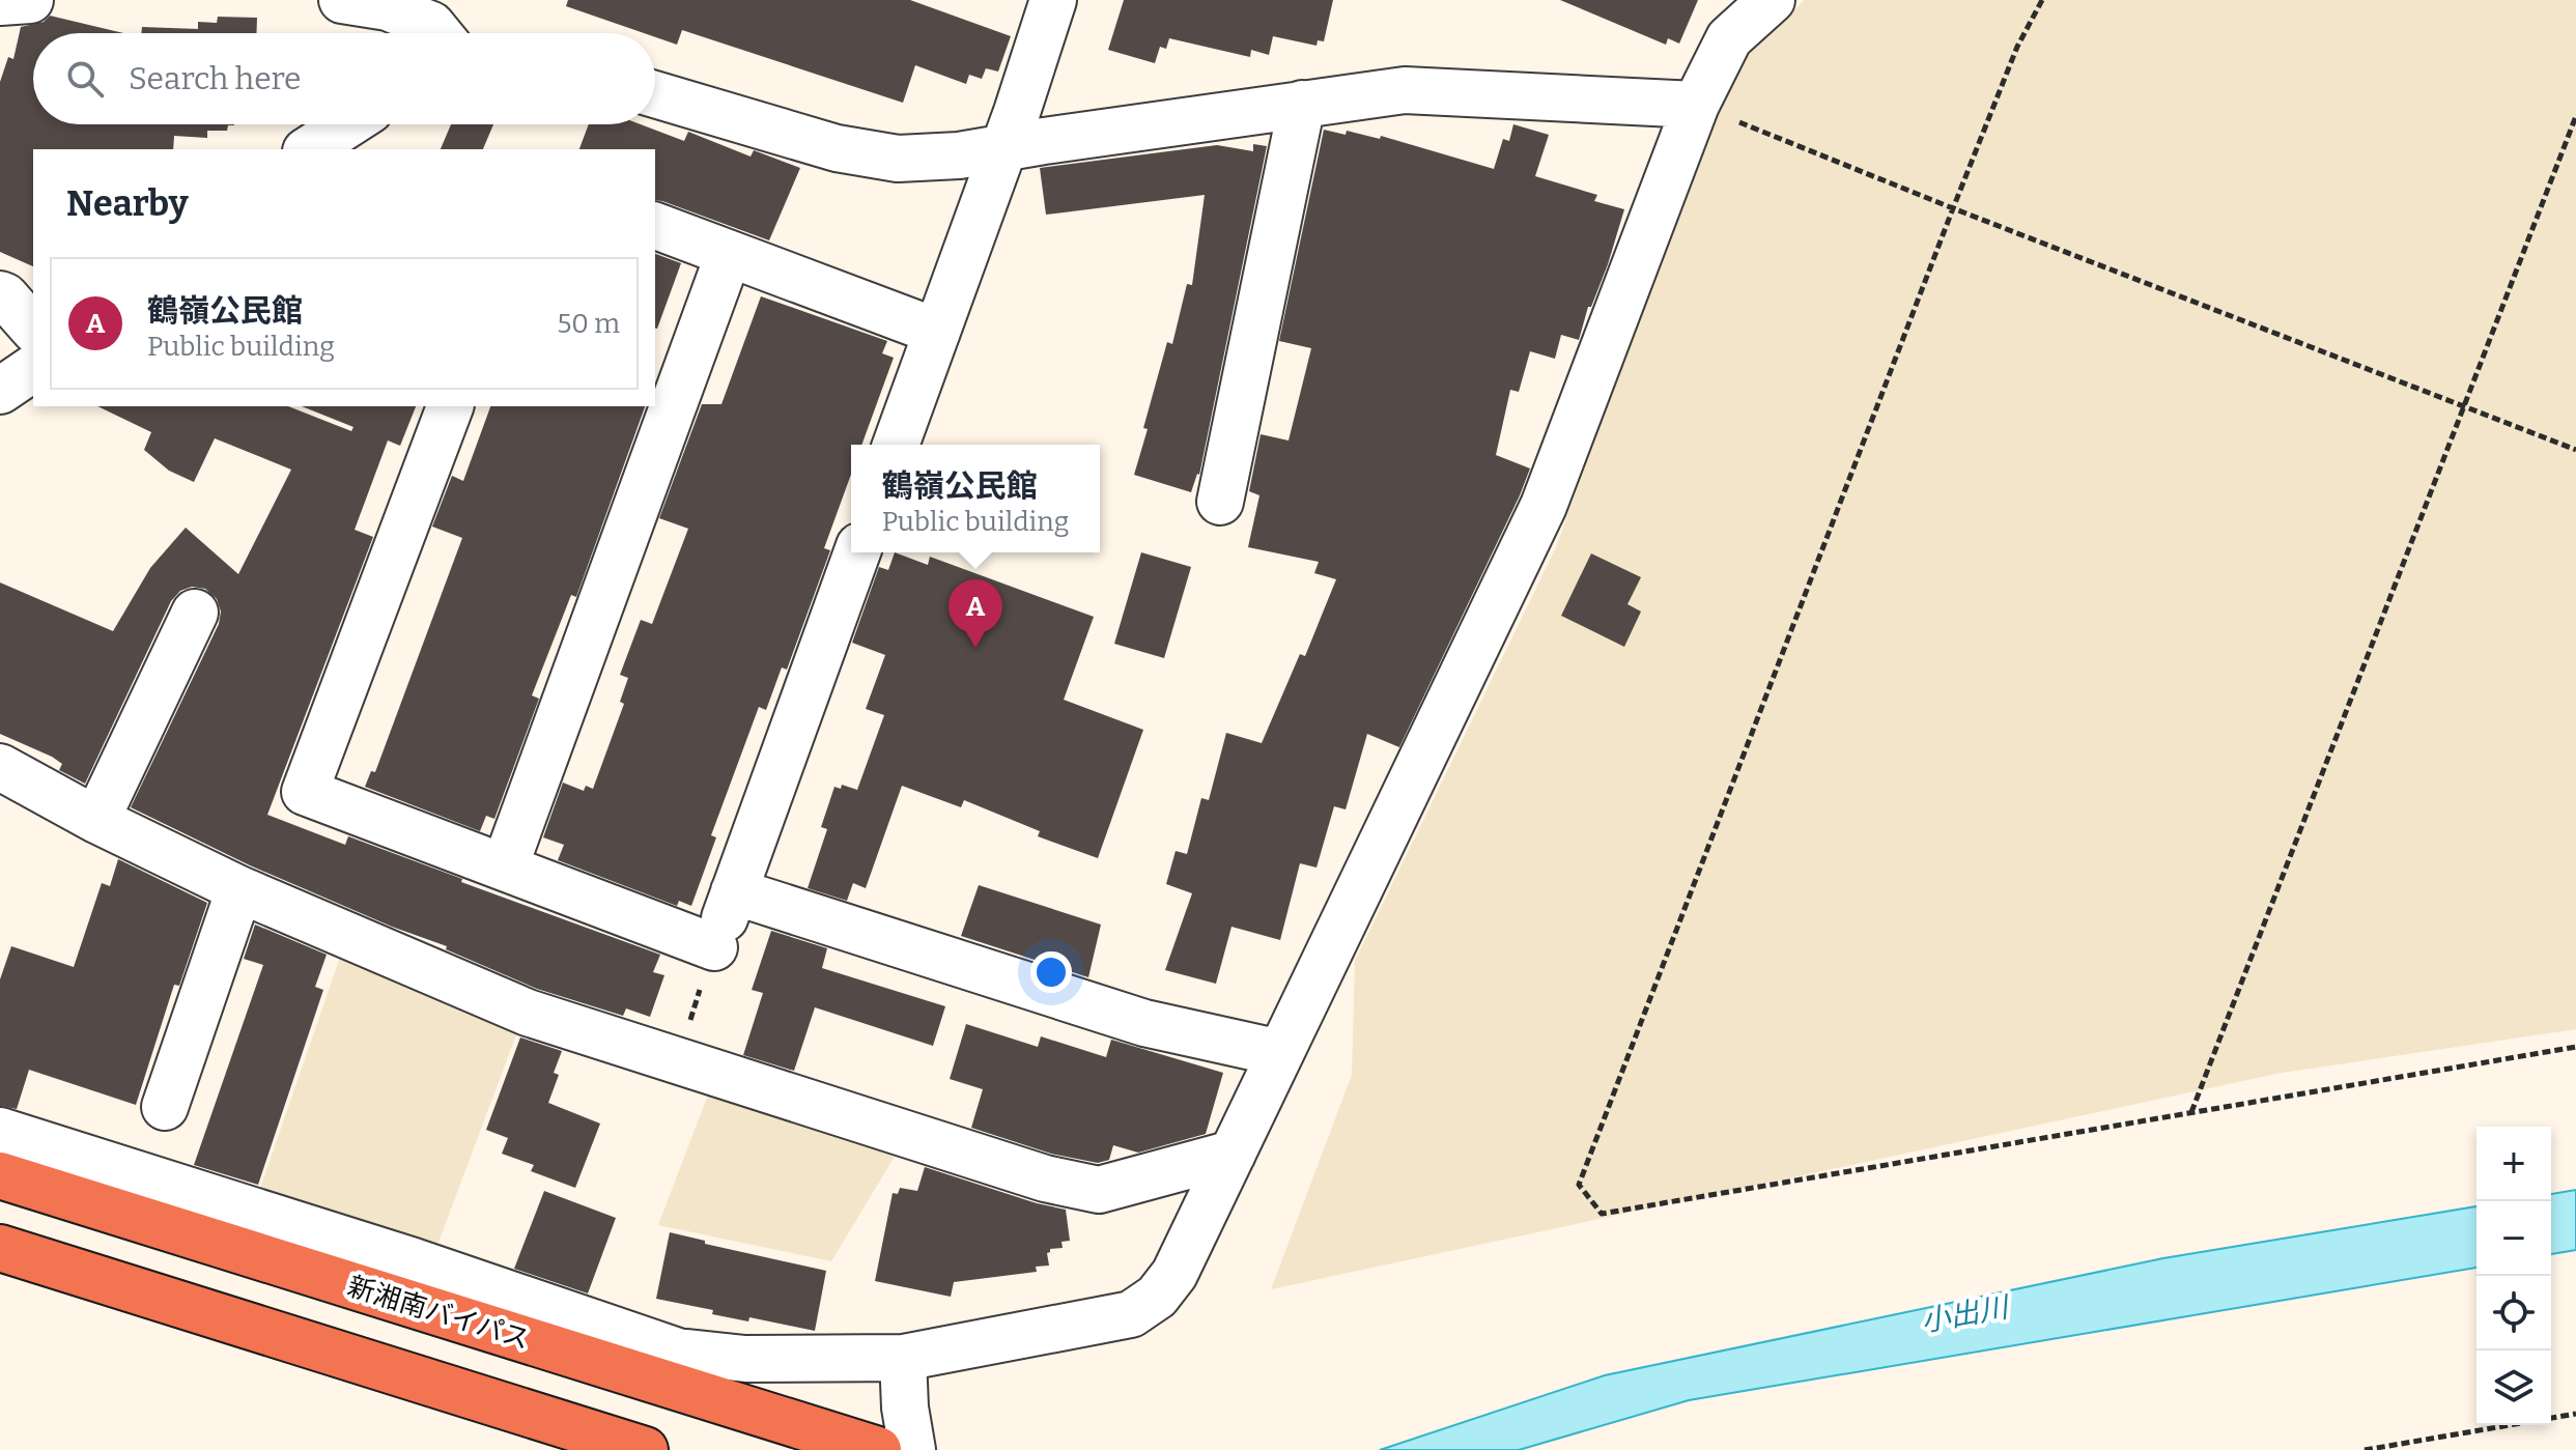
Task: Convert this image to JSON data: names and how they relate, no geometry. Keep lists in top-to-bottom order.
{
  "streets": {
    "highway": ["新湘南バイパス"]
  },
  "water": ["小出川"],
  "page": {
    "search": "Search here",
    "heading": "Nearby",
    "list": [
      {
        "mark": "A",
        "name": "鶴嶺公民館",
        "note": "Public building",
        "value": "50 m"
      }
    ],
    "popup": ["鶴嶺公民館", "Public building"],
    "pins": "A",
    "map_buttons": ["+", "−"]
  }
}
